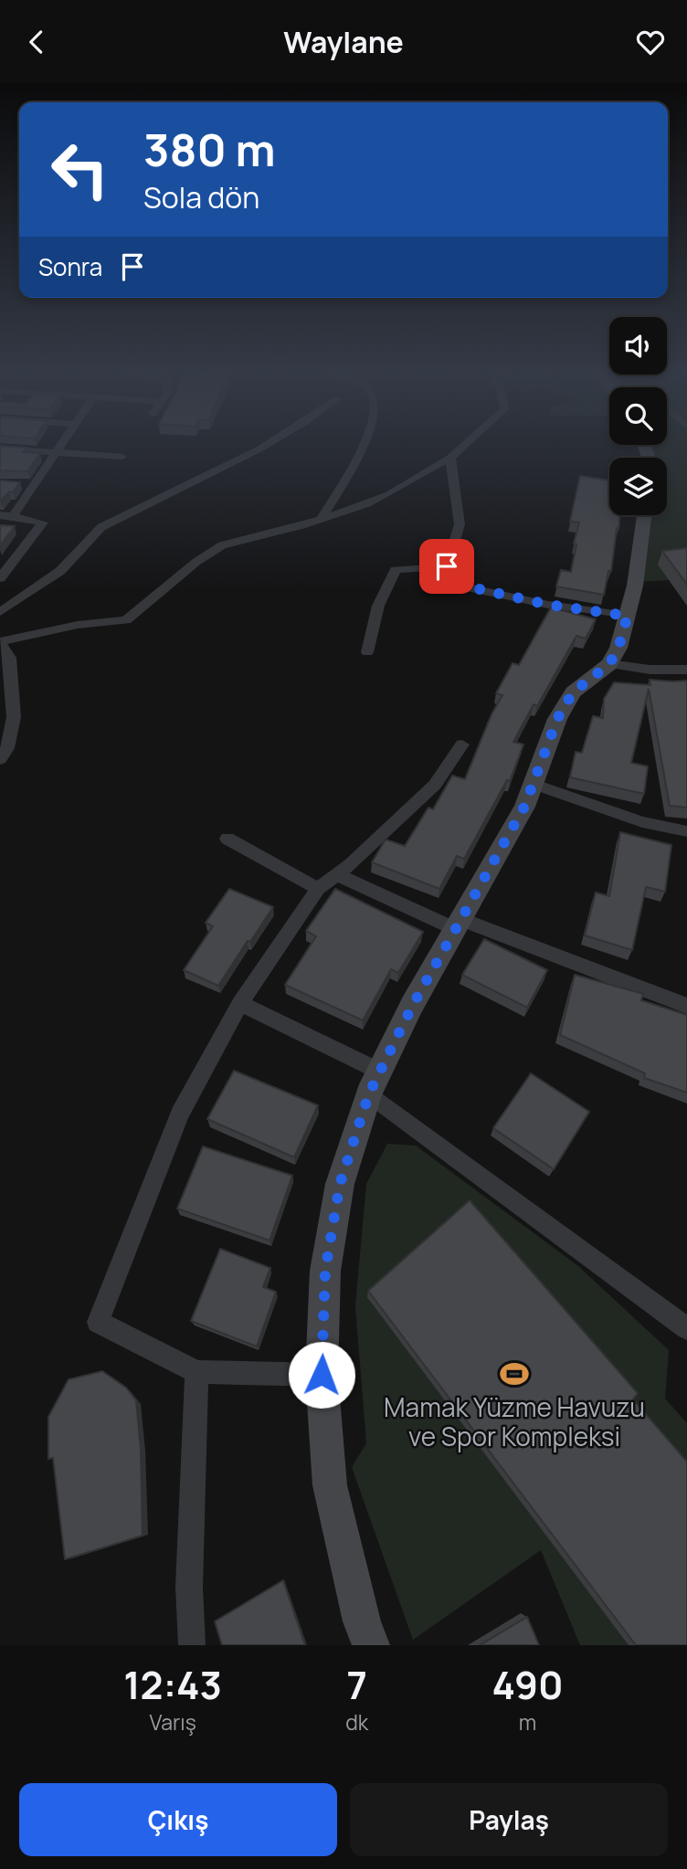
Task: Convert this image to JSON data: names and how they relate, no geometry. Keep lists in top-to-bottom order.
{
  "places": {
    "sports": ["Mamak Yüzme Havuzu ve Spor Kompleksi"]
  },
  "page": {
    "header": "Waylane",
    "turn": ["380 m", "Sola dön"],
    "then": "Sonra",
    "eta": [
      "12:43",
      "Varış",
      "7",
      "dk",
      "490",
      "m"
    ],
    "buttons": ["Çıkış", "Paylaş"]
  }
}
